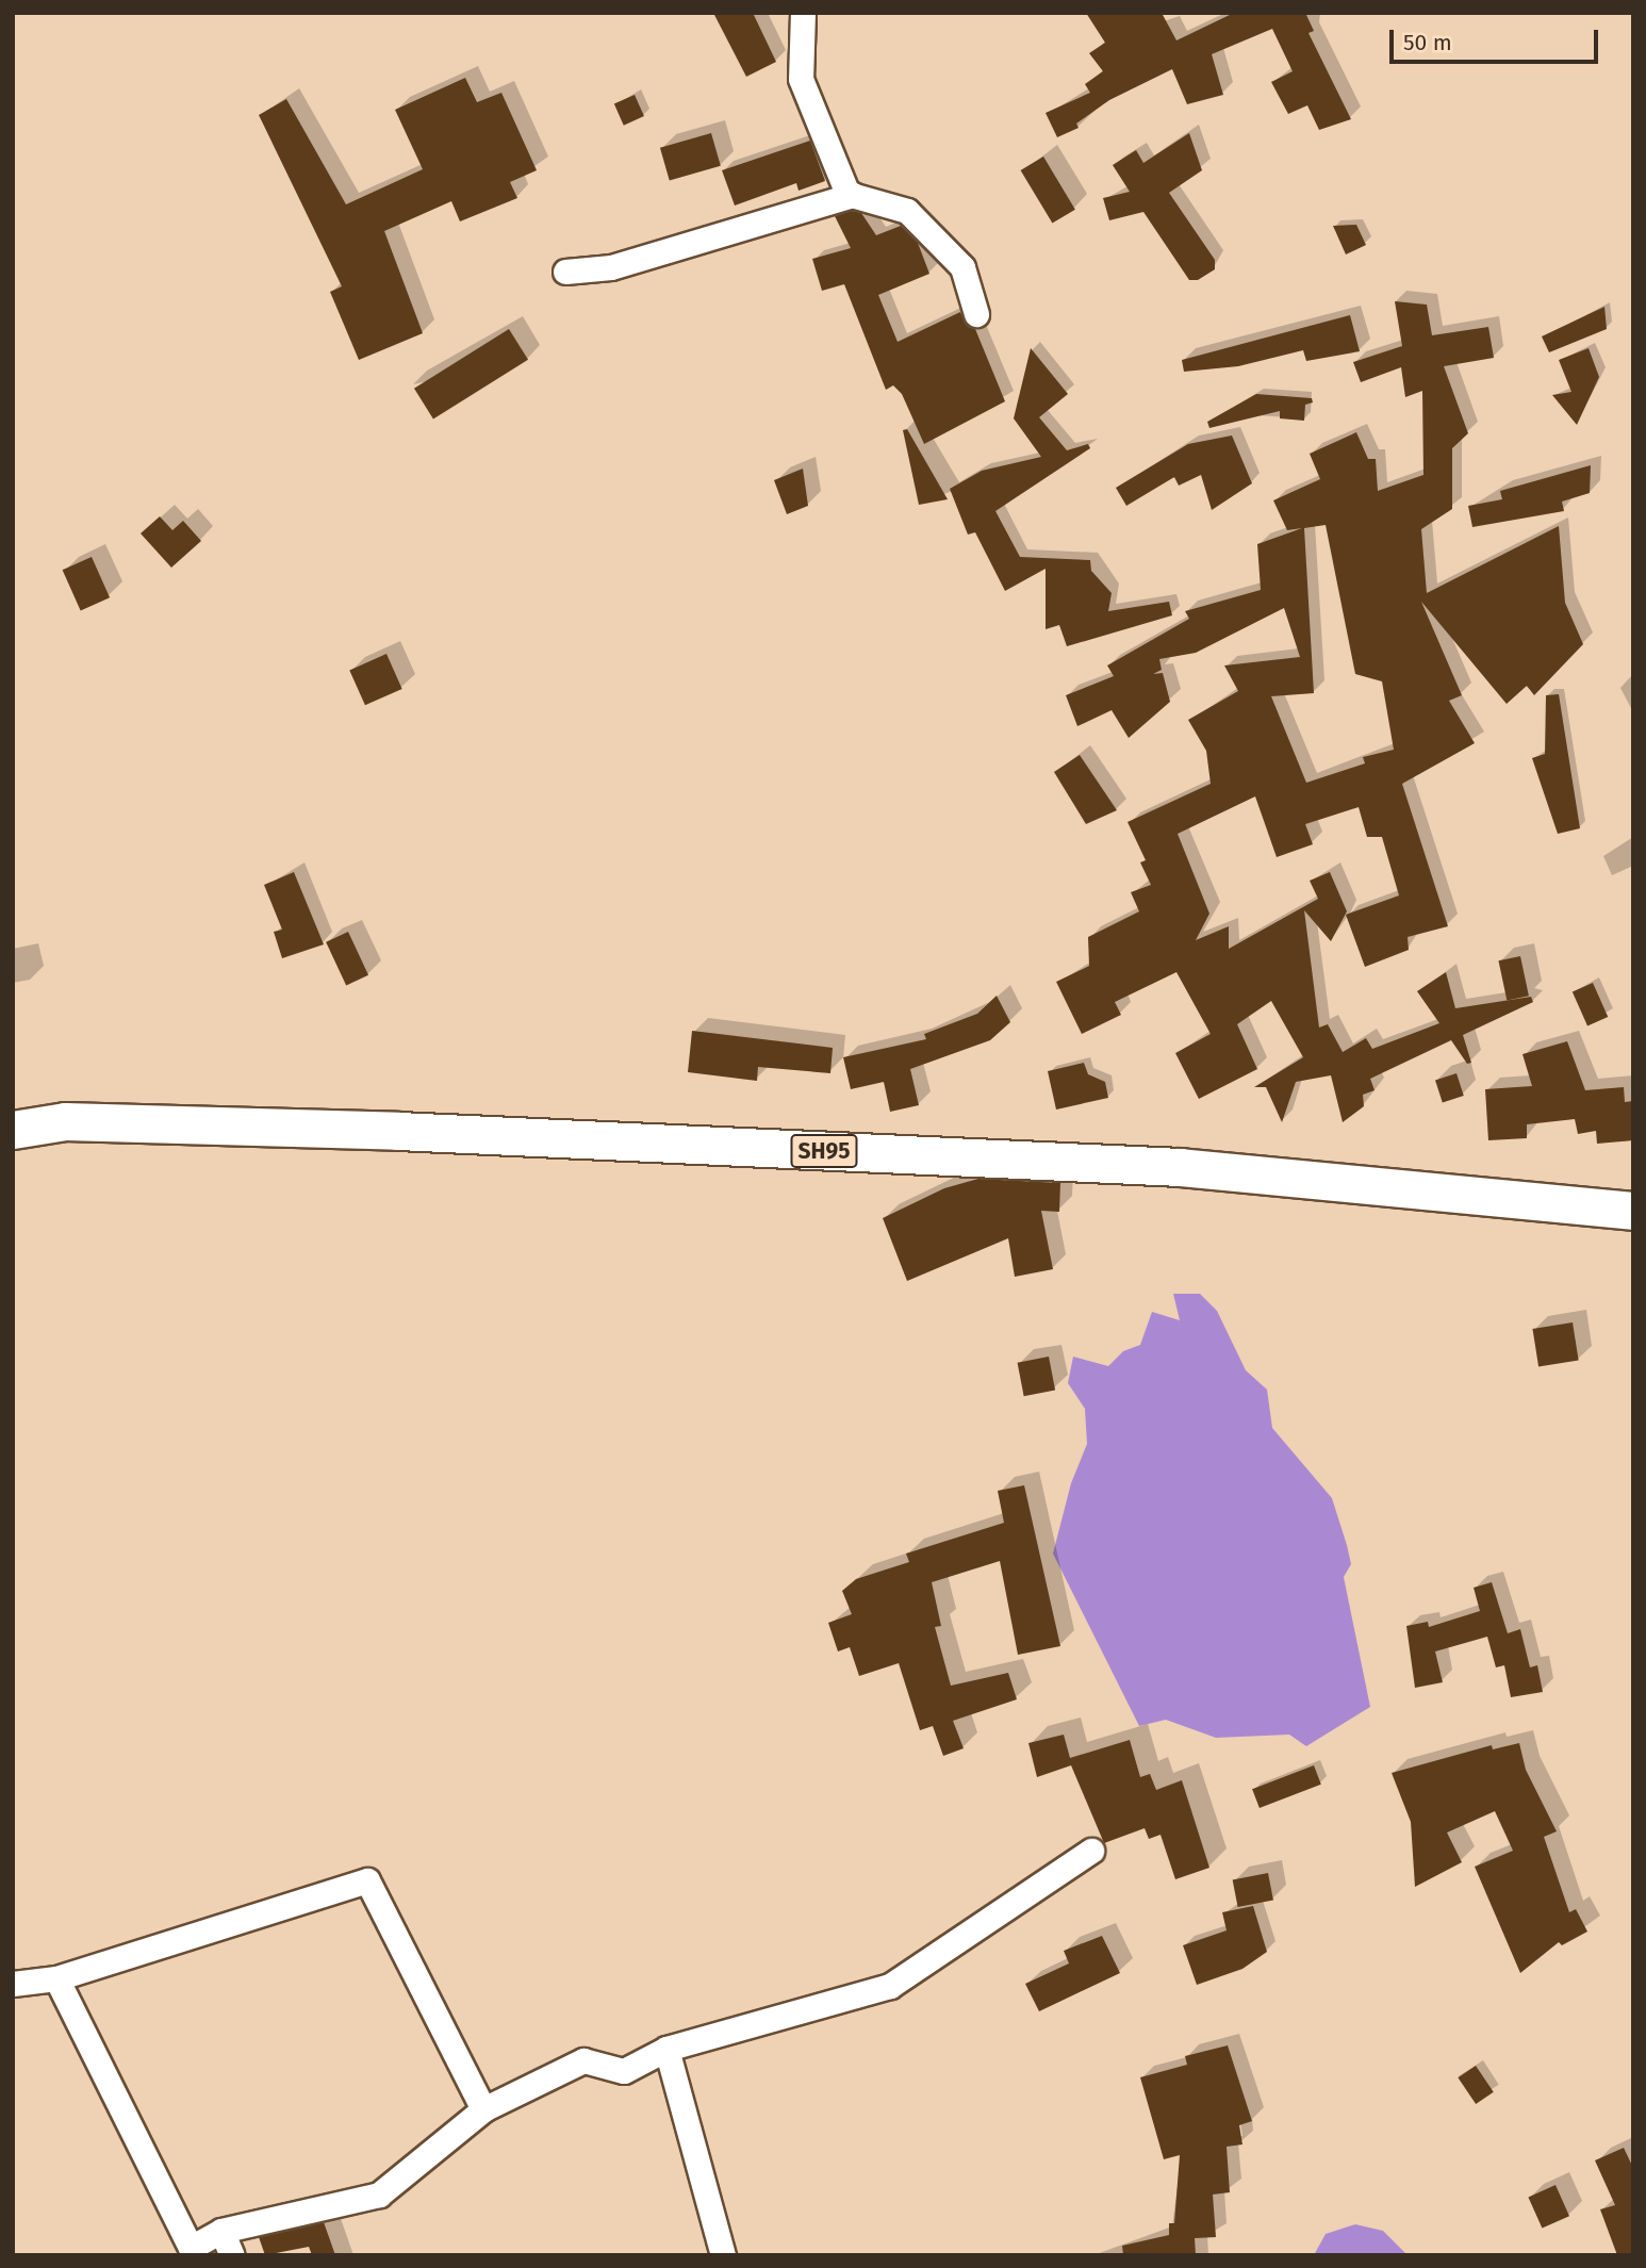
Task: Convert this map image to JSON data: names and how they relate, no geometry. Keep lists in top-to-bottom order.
{
  "streets": {
    "main road": ["SH95"]
  },
  "scale_bar": "50 m"
}
